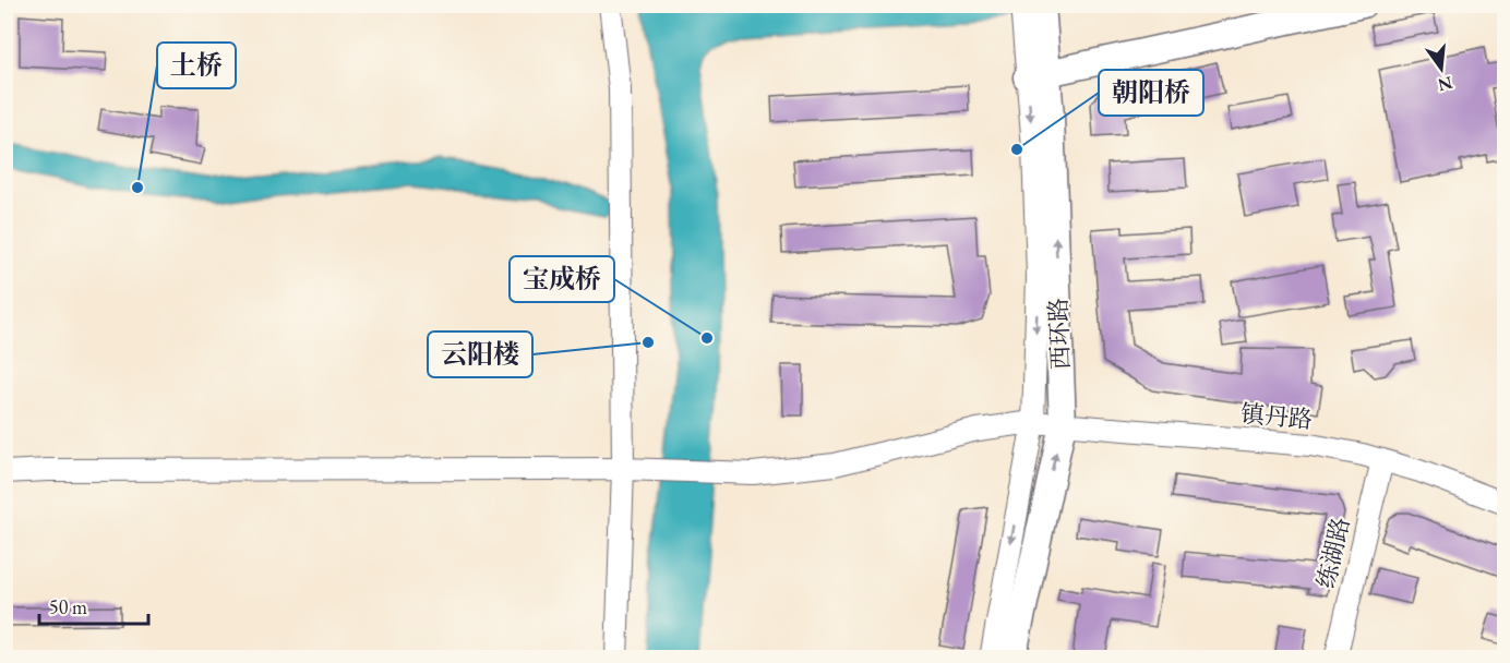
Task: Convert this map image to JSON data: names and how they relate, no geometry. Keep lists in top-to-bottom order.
{
  "streets": {
    "main road": ["西环路"],
    "street": ["镇丹路", "练湖路"]
  },
  "crossings": [
    ["西环路", "镇丹路"],
    ["镇丹路", "练湖路"]
  ],
  "places": [
    "朝阳桥",
    "土桥",
    "宝成桥",
    "云阳楼"
  ],
  "scale_bar": "50 m",
  "north": "bottom"
}
